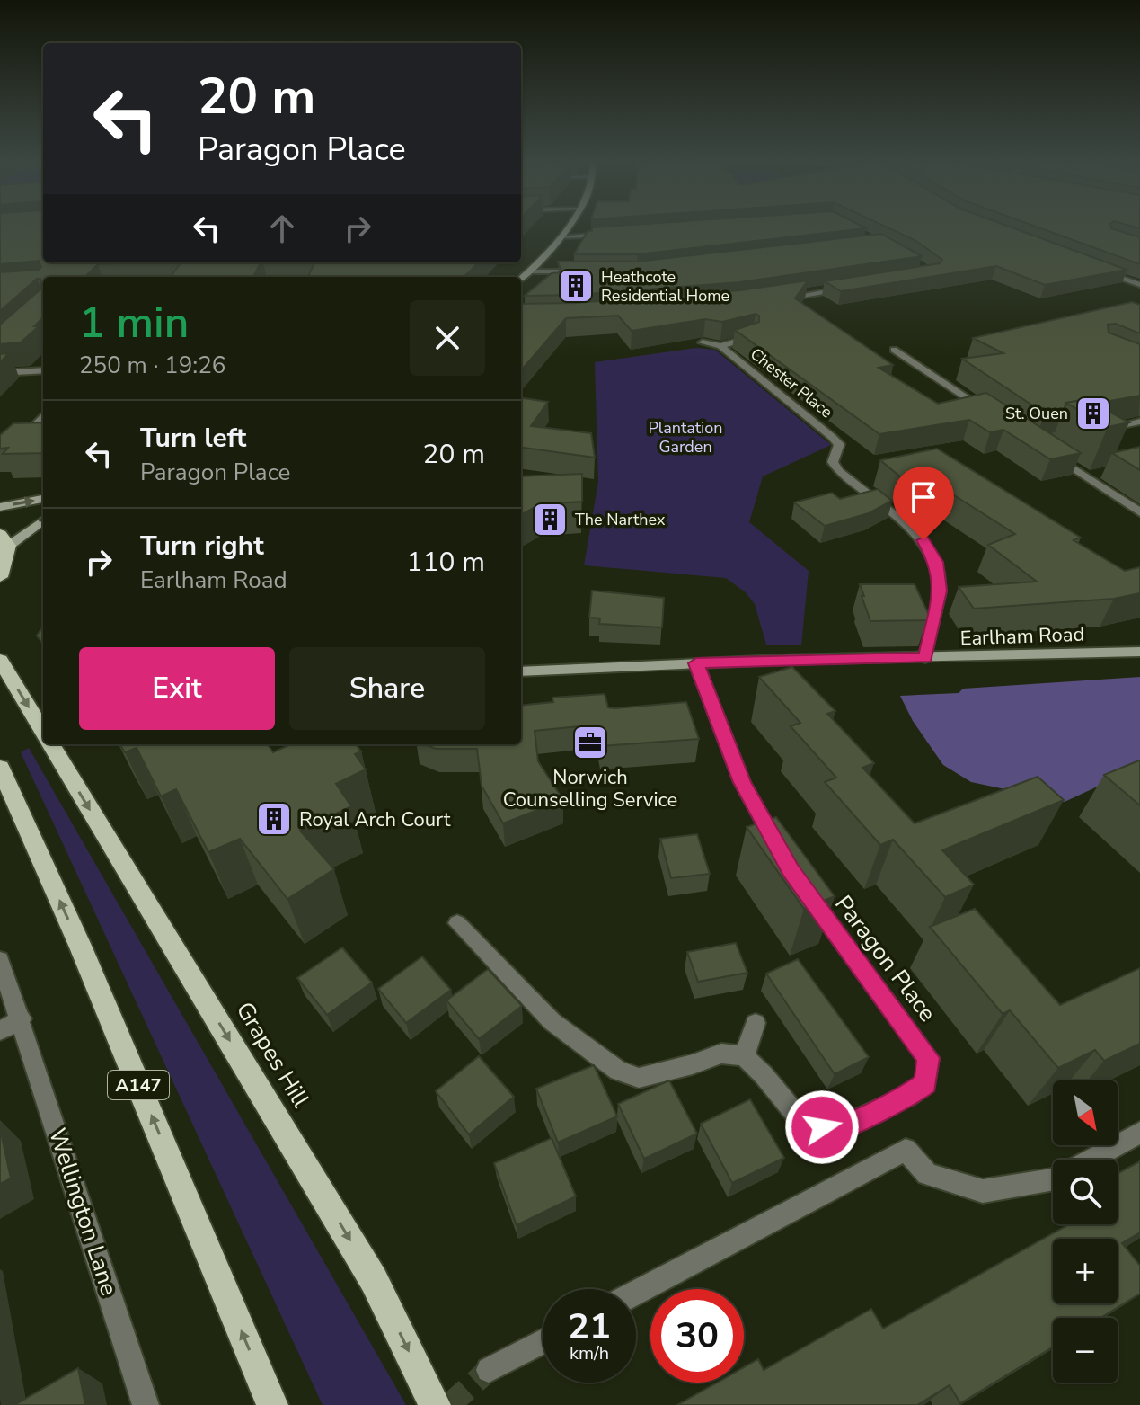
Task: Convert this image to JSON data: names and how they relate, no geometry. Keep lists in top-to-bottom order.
{
  "streets": {
    "main road": ["Grapes Hill", "A147"],
    "street": [
      "Chester Place",
      "Earlham Road",
      "Paragon Place",
      "Wellington Lane"
    ]
  },
  "crossings": [
    ["Chester Place", "Earlham Road"]
  ],
  "parks": ["Plantation Garden"],
  "places": {
    "building": [
      "Heathcote Residential Home",
      "St. Ouen",
      "The Narthex",
      "Royal Arch Court"
    ],
    "office": ["Norwich Counselling Service"]
  },
  "north": "bottom right",
  "page": {
    "turn": ["20 m", "Paragon Place"],
    "heading": ["1 min", "250 m · 19:26"],
    "list": [
      {
        "name": "Turn left",
        "note": "Paragon Place",
        "value": "20 m"
      },
      {
        "name": "Turn right",
        "note": "Earlham Road",
        "value": "110 m"
      }
    ],
    "buttons": ["Exit", "Share"],
    "map_buttons": ["+", "−"],
    "speed": "21 km/h",
    "limit": "30"
  }
}
